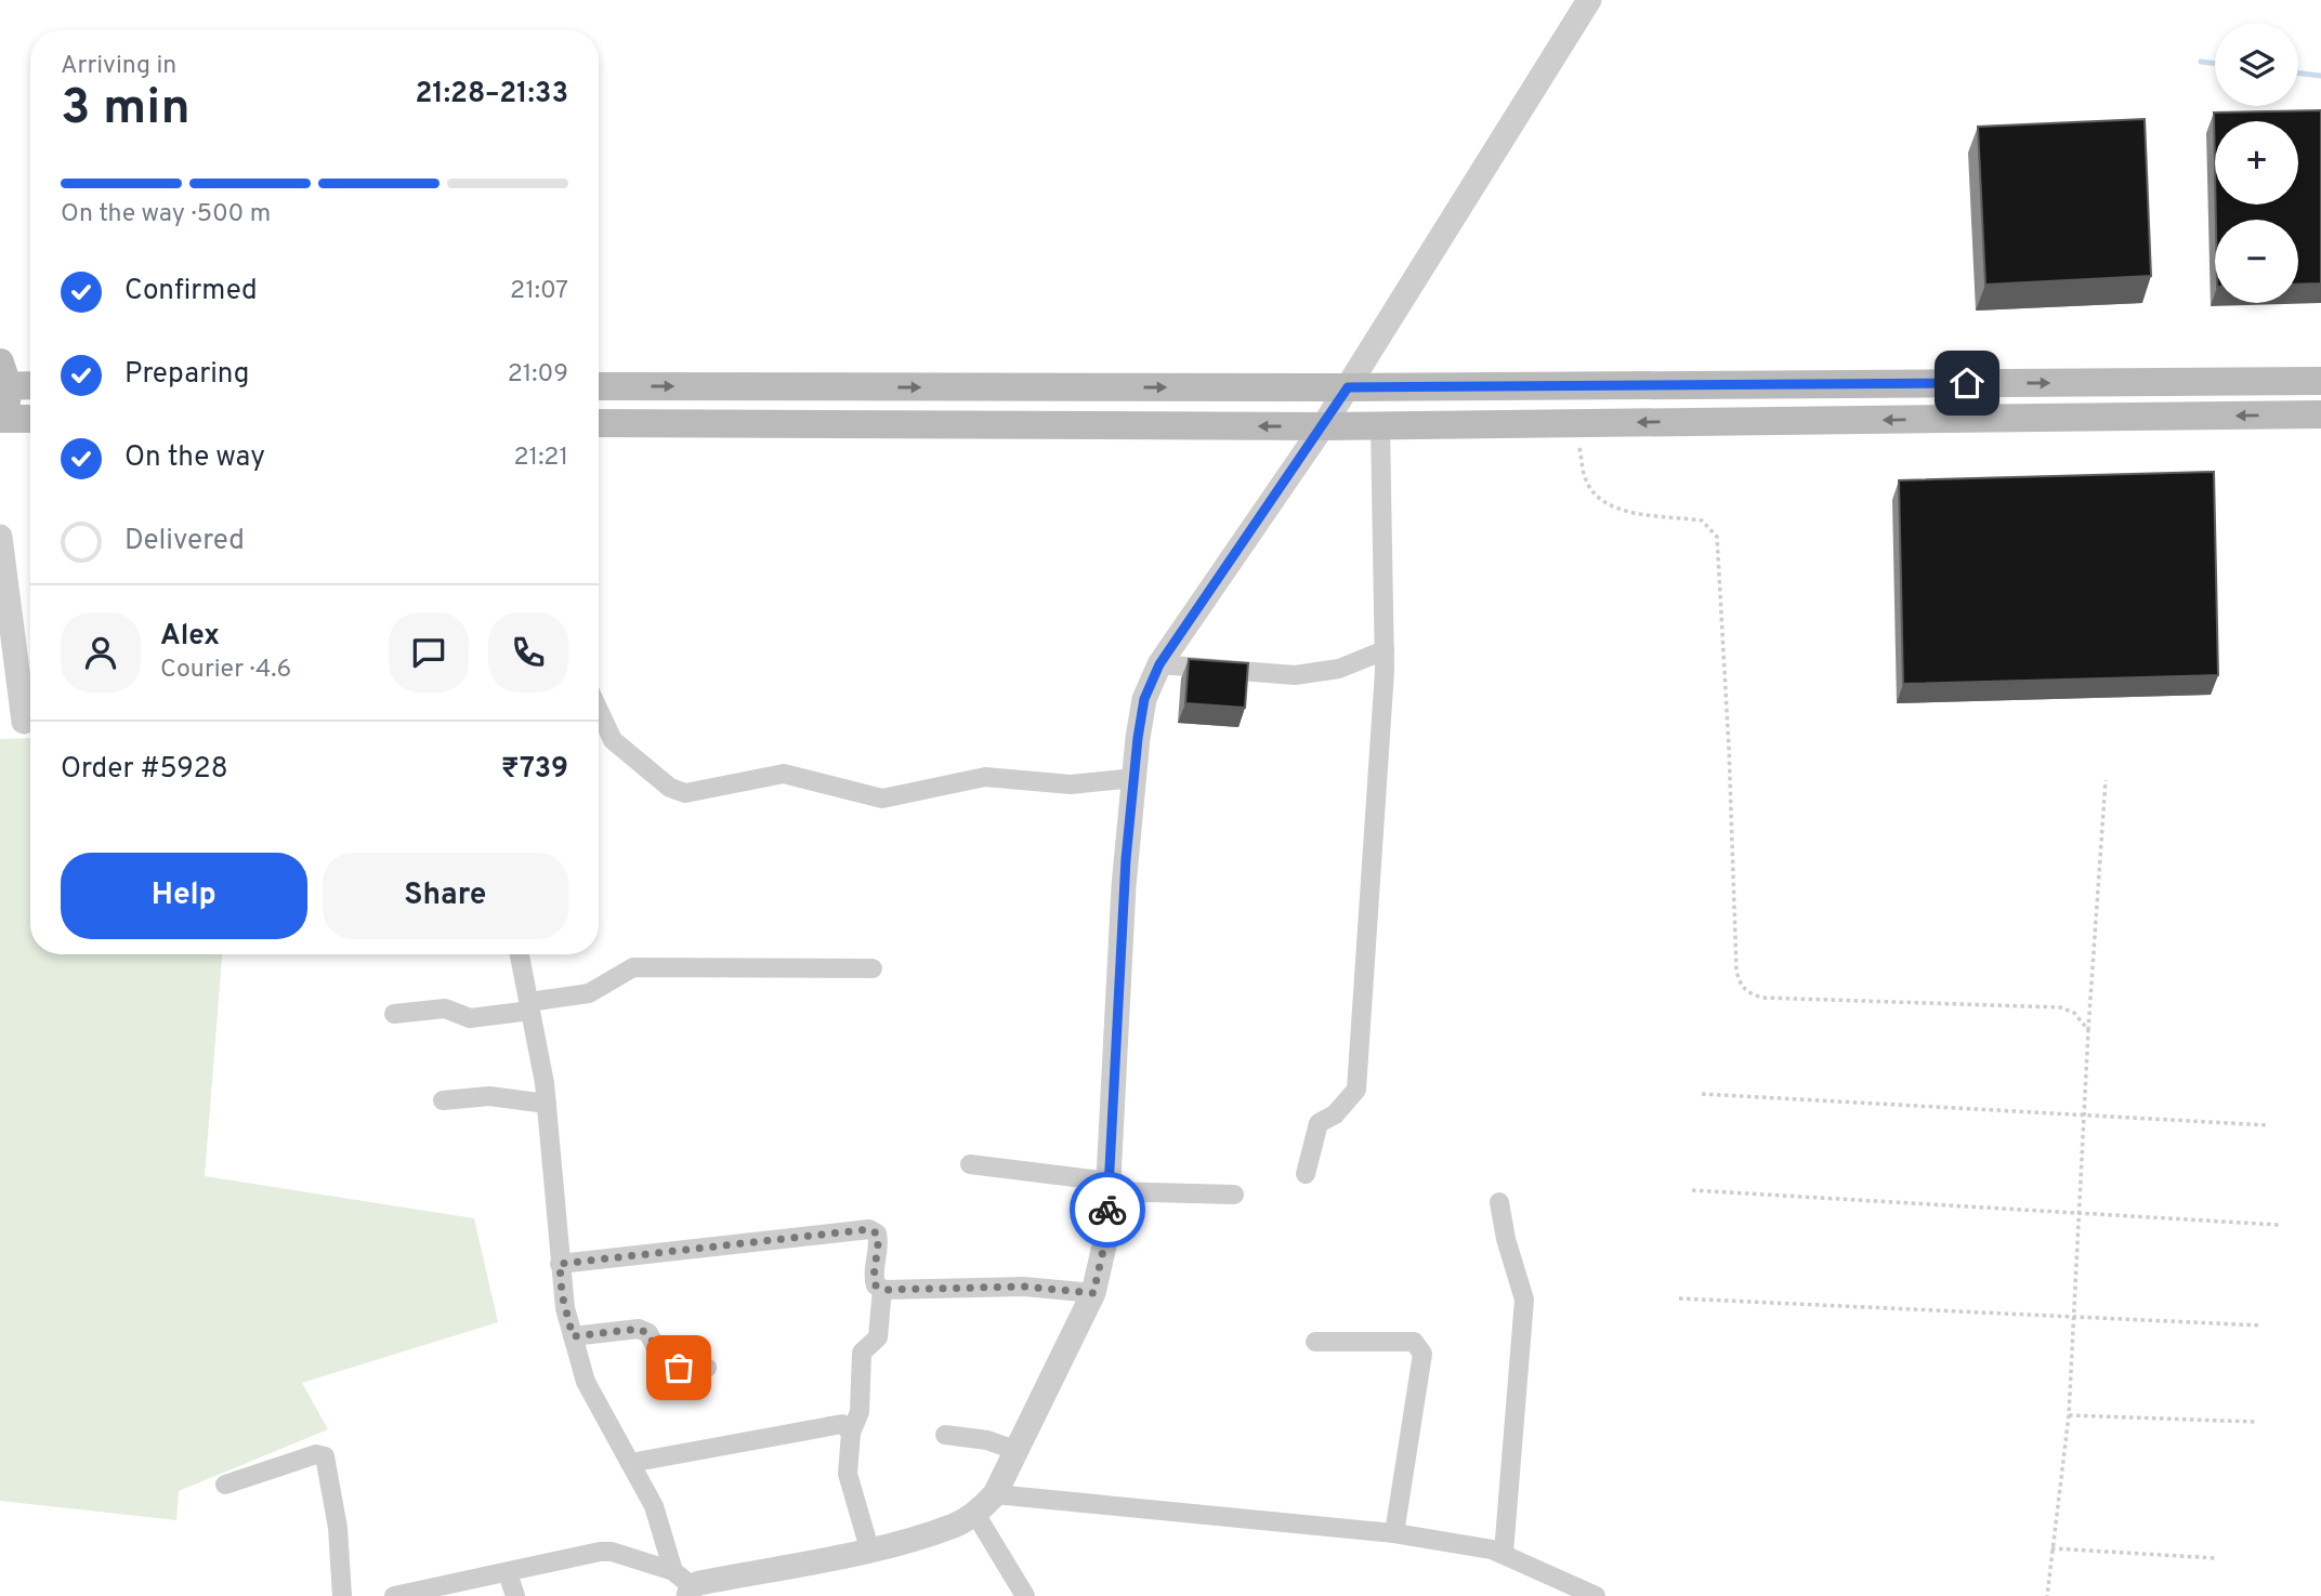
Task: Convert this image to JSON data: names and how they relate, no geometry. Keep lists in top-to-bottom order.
{
  "page": {
    "map_buttons": ["+", "−"],
    "heading": ["3 min", "Arriving in", "21:28–21:33"],
    "panel": [
      "Alex",
      "Courier · 4.6",
      "Order #5928",
      "₹739"
    ],
    "bar": "On the way · 500 m",
    "list": [
      ["Confirmed", "21:07"],
      ["Preparing", "21:09"],
      ["On the way", "21:21"],
      "Delivered"
    ],
    "buttons": ["Help", "Share"]
  }
}
